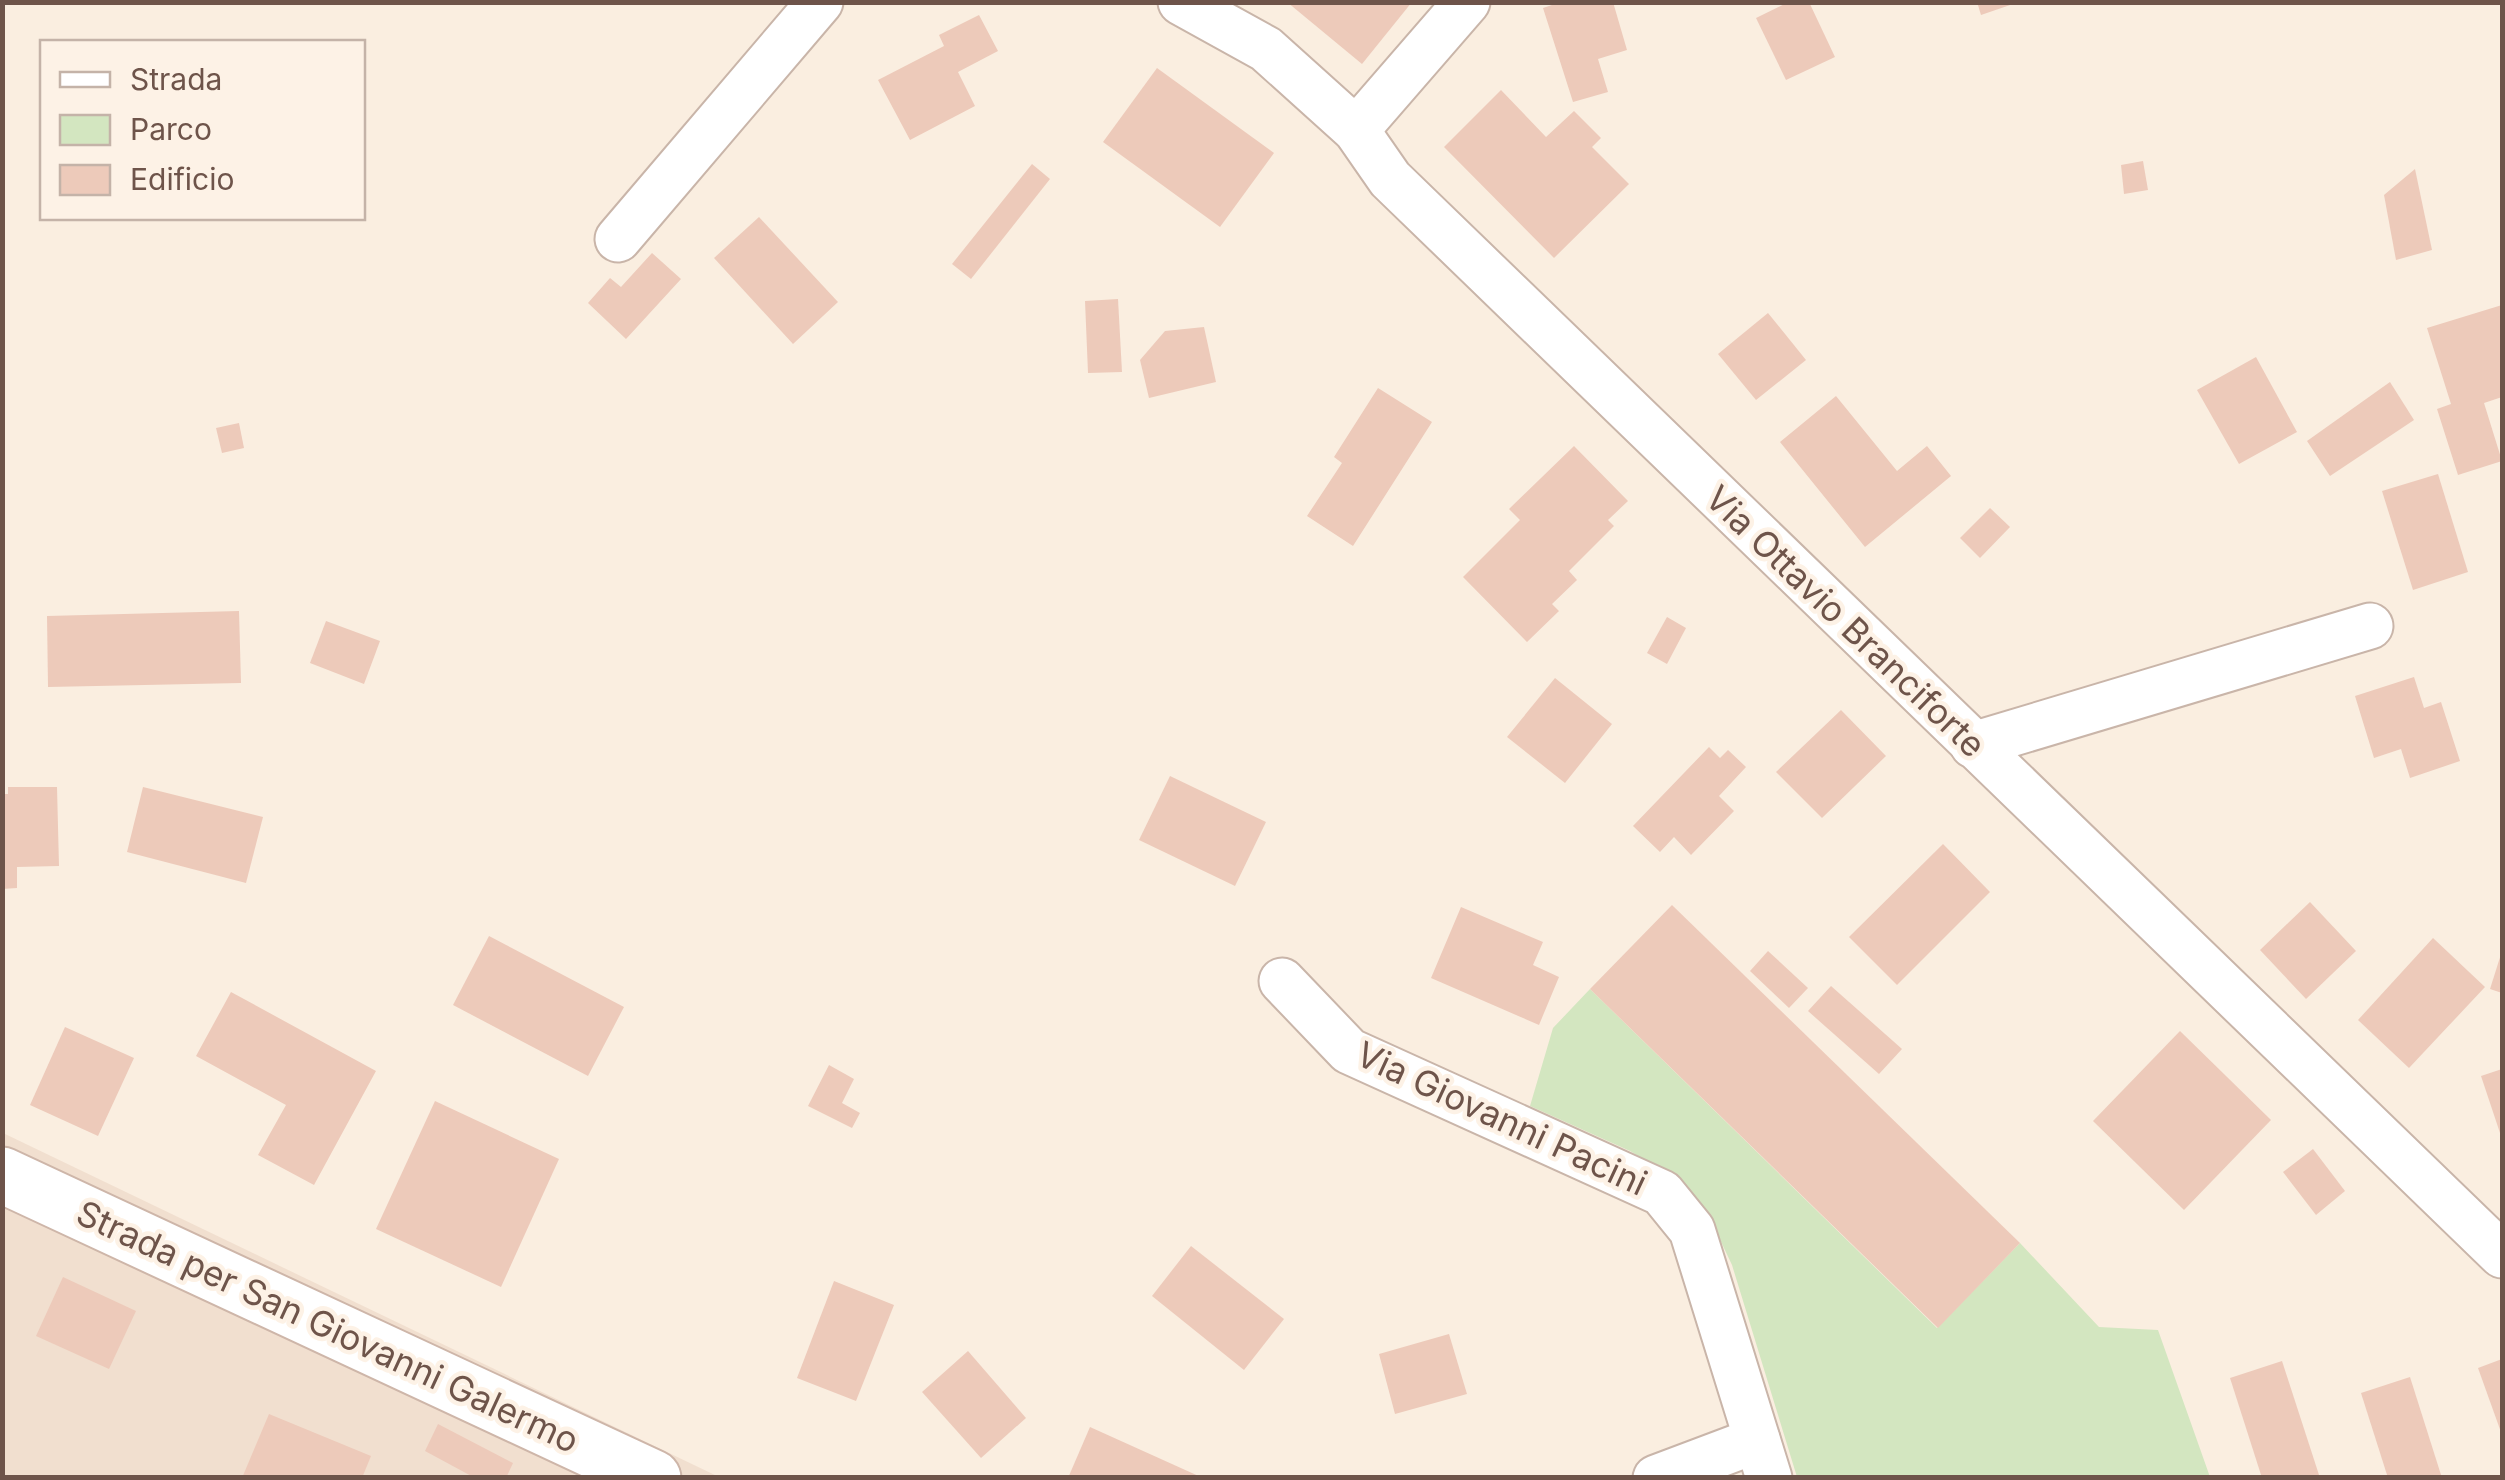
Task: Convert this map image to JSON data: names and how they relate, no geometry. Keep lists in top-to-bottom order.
{
  "streets": {
    "main road": ["Strada per San Giovanni Galermo"],
    "street": ["Via Ottavio Branciforte", "Via Giovanni Pacini"]
  },
  "legend": ["Strada", "Parco", "Edificio"]
}
